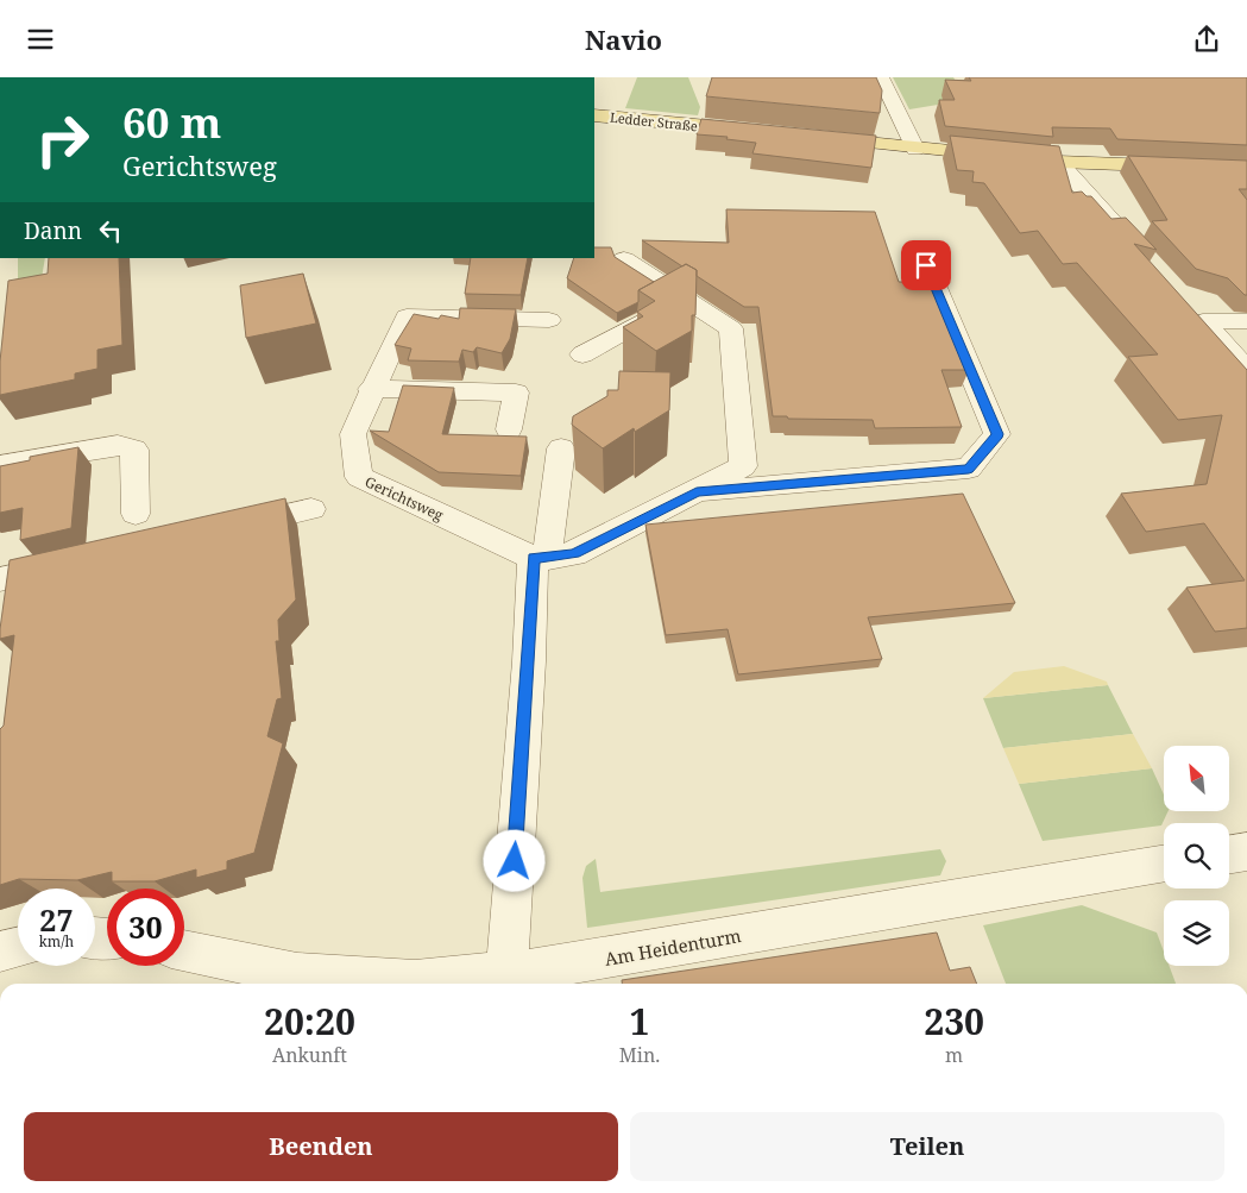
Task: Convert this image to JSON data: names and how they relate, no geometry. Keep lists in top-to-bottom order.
{
  "streets": {
    "main road": ["Ledder Straße"],
    "street": ["Gerichtsweg", "Am Heidenturm"]
  },
  "north": "top left",
  "page": {
    "header": "Navio",
    "turn": ["60 m", "Gerichtsweg"],
    "then": "Dann",
    "speed": "27 km/h",
    "limit": "30",
    "eta": [
      "20:20",
      "Ankunft",
      "1",
      "Min.",
      "230",
      "m"
    ],
    "buttons": ["Beenden", "Teilen"]
  }
}
